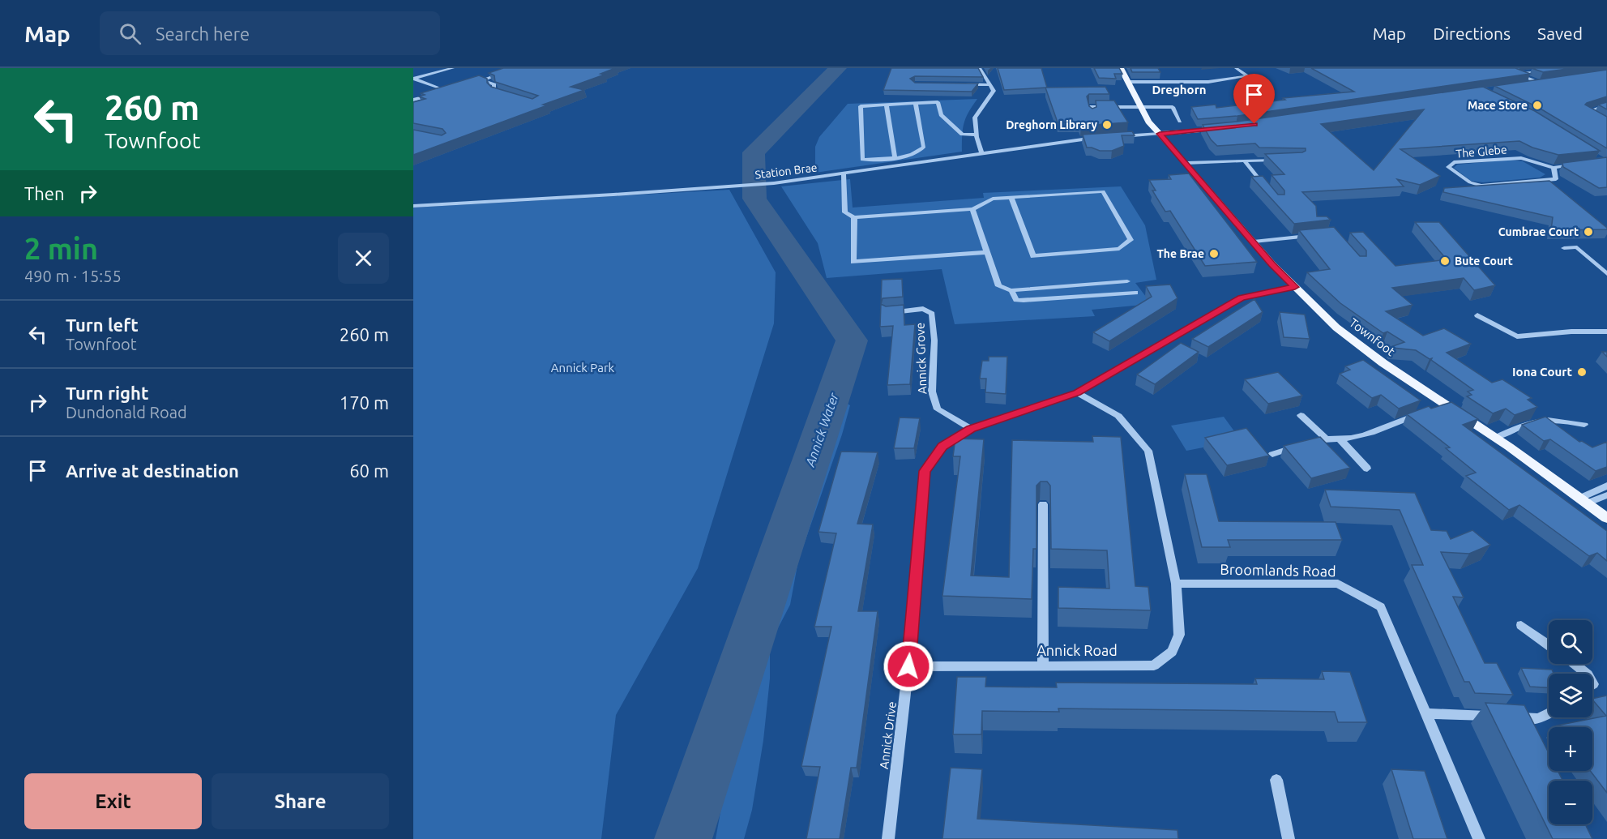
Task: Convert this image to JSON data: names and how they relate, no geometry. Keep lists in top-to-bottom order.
{
  "streets": {
    "main road": ["Townfoot"],
    "street": [
      "The Glebe",
      "Station Brae",
      "Annick Grove",
      "Broomlands Road",
      "Annick Road",
      "Annick Drive"
    ]
  },
  "crossings": [
    ["Townfoot", "Annick Drive"],
    ["Annick Grove", "Annick Drive"],
    ["Broomlands Road", "Annick Road"],
    ["Annick Road", "Annick Drive"]
  ],
  "districts": ["Dreghorn"],
  "water": ["Annick Water"],
  "parks": ["Annick Park"],
  "places": [
    "Mace Store",
    "Dreghorn Library",
    "Cumbrae Court",
    "The Brae",
    "Bute Court",
    "Iona Court"
  ],
  "page": {
    "header": "Map",
    "search": "Search here",
    "nav": ["Map", "Directions", "Saved"],
    "turn": ["260 m", "Townfoot"],
    "then": "Then",
    "heading": ["2 min", "490 m · 15:55"],
    "list": [
      {
        "name": "Turn left",
        "note": "Townfoot",
        "value": "260 m"
      },
      {
        "name": "Turn right",
        "note": "Dundonald Road",
        "value": "170 m"
      },
      {
        "name": "Arrive at destination",
        "value": "60 m"
      }
    ],
    "map_buttons": ["+", "−"],
    "buttons": ["Exit", "Share"]
  }
}
